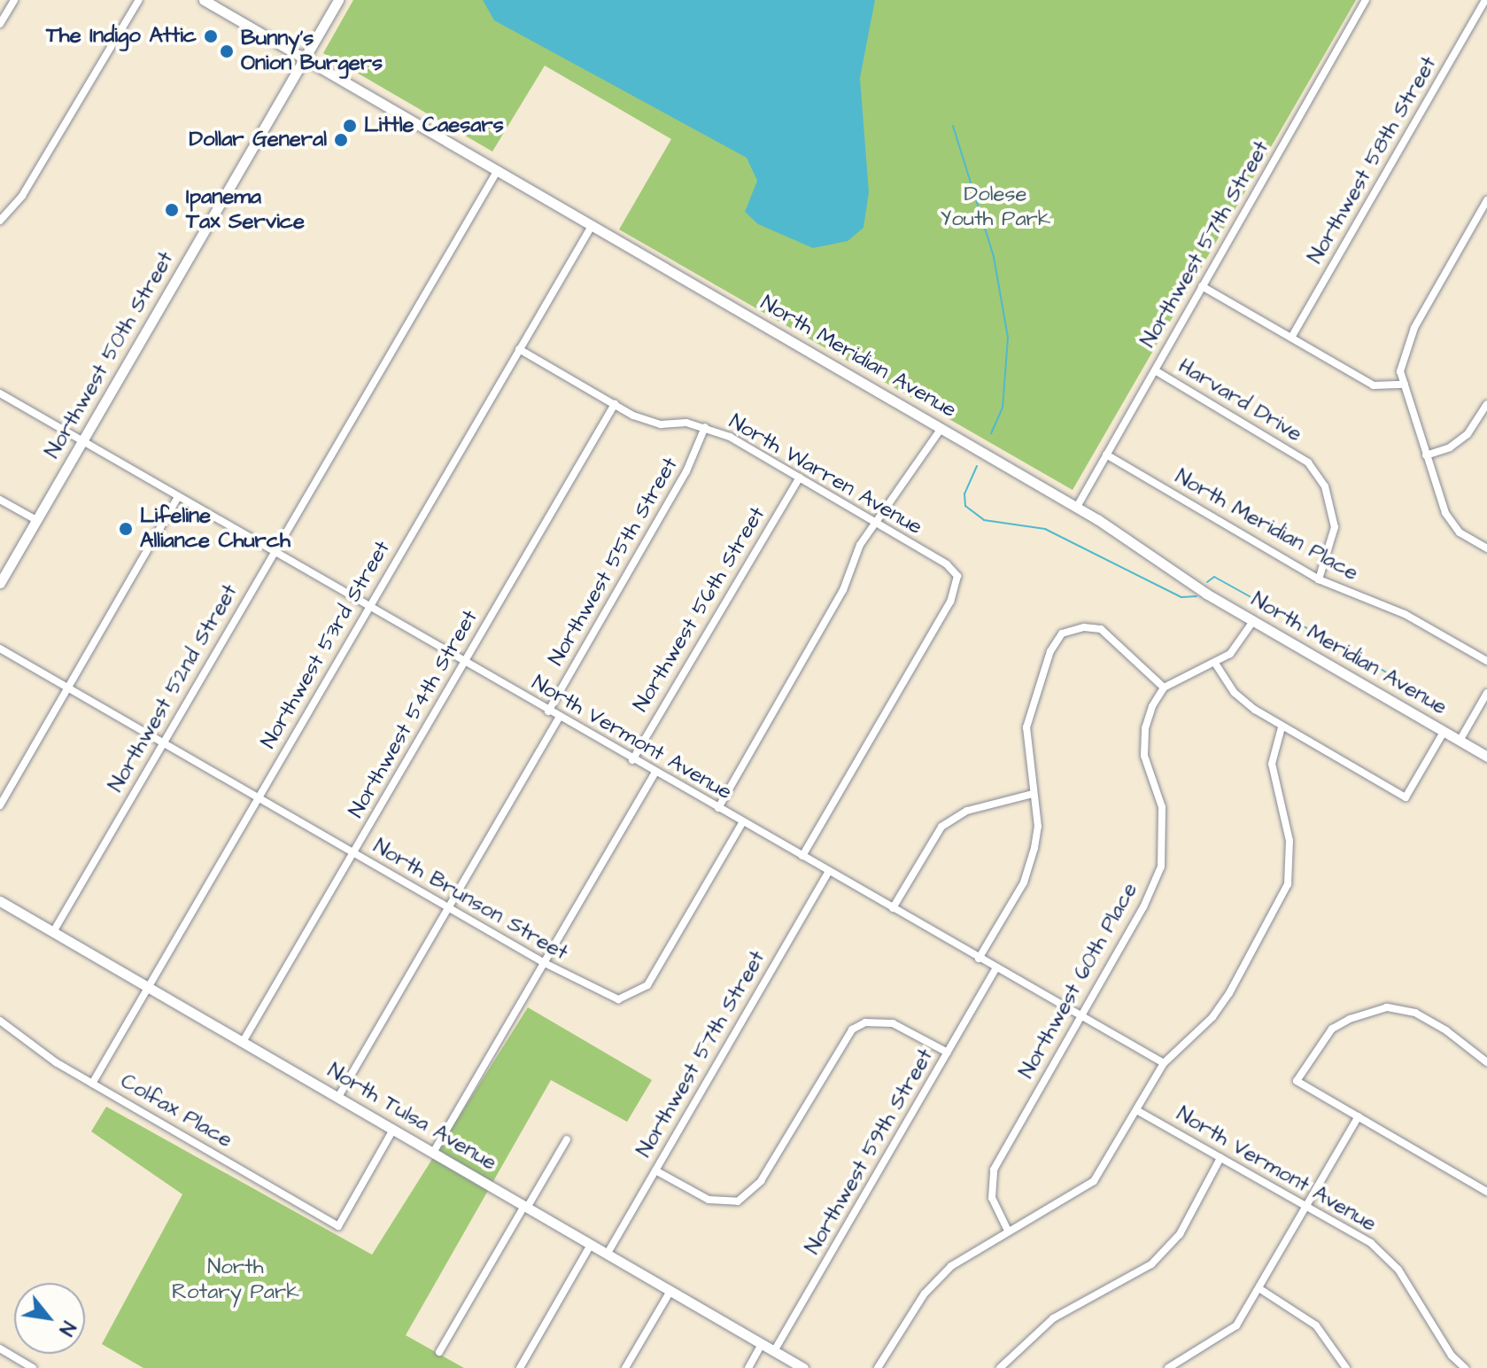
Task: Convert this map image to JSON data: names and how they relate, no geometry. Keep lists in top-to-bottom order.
{
  "streets": {
    "main road": ["Northwest 50th Street", "North Meridian Avenue", "North Tulsa Avenue"],
    "street": [
      "Northwest 58th Street",
      "Northwest 57th Street",
      "Harvard Drive",
      "North Warren Avenue",
      "North Meridian Place",
      "Northwest 55th Street",
      "Northwest 56th Street",
      "Northwest 53rd Street",
      "Northwest 52nd Street",
      "Northwest 54th Street",
      "North Vermont Avenue",
      "North Brunson Street",
      "Northwest 60th Place",
      "Colfax Place",
      "Northwest 59th Street"
    ]
  },
  "crossings": [
    ["Northwest 57th Street", "North Meridian Avenue"],
    ["Northwest 57th Street", "Harvard Drive"],
    ["Northwest 57th Street", "North Meridian Place"],
    ["Northwest 57th Street", "North Vermont Avenue"],
    ["Northwest 57th Street", "North Tulsa Avenue"],
    ["Northwest 50th Street", "North Meridian Avenue"],
    ["Northwest 50th Street", "North Vermont Avenue"],
    ["North Meridian Avenue", "Northwest 53rd Street"],
    ["North Meridian Avenue", "Northwest 52nd Street"],
    ["Harvard Drive", "North Meridian Place"],
    ["North Warren Avenue", "Northwest 55th Street"],
    ["North Warren Avenue", "Northwest 56th Street"],
    ["North Warren Avenue", "Northwest 53rd Street"],
    ["North Warren Avenue", "Northwest 54th Street"],
    ["North Warren Avenue", "North Vermont Avenue"],
    ["Northwest 55th Street", "North Vermont Avenue"],
    ["Northwest 56th Street", "North Vermont Avenue"],
    ["Northwest 53rd Street", "North Vermont Avenue"],
    ["Northwest 53rd Street", "North Brunson Street"],
    ["Northwest 53rd Street", "Colfax Place"],
    ["Northwest 53rd Street", "North Tulsa Avenue"],
    ["Northwest 52nd Street", "North Vermont Avenue"],
    ["Northwest 52nd Street", "North Brunson Street"],
    ["Northwest 52nd Street", "North Tulsa Avenue"],
    ["Northwest 54th Street", "North Vermont Avenue"],
    ["Northwest 54th Street", "North Brunson Street"],
    ["Northwest 54th Street", "North Tulsa Avenue"],
    ["North Vermont Avenue", "North Brunson Street"],
    ["North Vermont Avenue", "Northwest 60th Place"],
    ["North Vermont Avenue", "Northwest 59th Street"],
    ["Colfax Place", "North Tulsa Avenue"],
    ["North Tulsa Avenue", "Northwest 59th Street"]
  ],
  "parks": ["Dolese Youth Park", "North Rotary Park"],
  "places": [
    "The Indigo Attic",
    "Bunny's Onion Burgers",
    "Little Caesars",
    "Dollar General",
    "Ipanema Tax Service",
    "Lifeline Alliance Church"
  ],
  "north": "bottom right"
}
